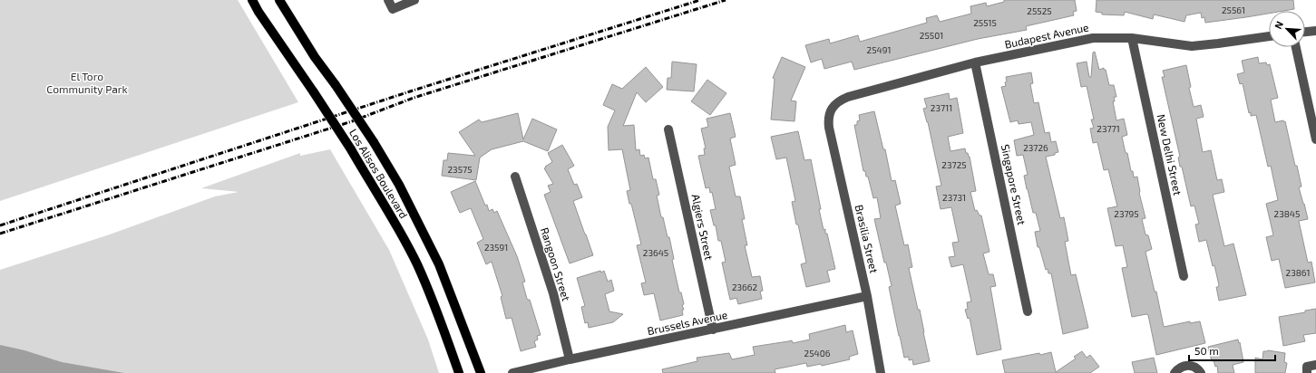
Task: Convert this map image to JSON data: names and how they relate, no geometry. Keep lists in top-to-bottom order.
{
  "streets": {
    "main road": ["Los Alisos Boulevard"],
    "street": [
      "Budapest Avenue",
      "New Delhi Street",
      "Singapore Street",
      "Algiers Street",
      "Brasilia Street",
      "Rangoon Street",
      "Brussels Avenue"
    ]
  },
  "crossings": [
    ["Budapest Avenue", "New Delhi Street"],
    ["Budapest Avenue", "Singapore Street"],
    ["Budapest Avenue", "Brasilia Street"],
    ["Algiers Street", "Brussels Avenue"],
    ["Brasilia Street", "Brussels Avenue"],
    ["Rangoon Street", "Brussels Avenue"]
  ],
  "parks": ["El Toro Community Park"],
  "house_numbers": [
    "25561",
    "25525",
    "25515",
    "25501",
    "25491",
    "23711",
    "23771",
    "23726",
    "23725",
    "23575",
    "23731",
    "23795",
    "23845",
    "23591",
    "23645",
    "23861",
    "23662",
    "25406"
  ],
  "scale_bar": "50 m",
  "north": "top left"
}
